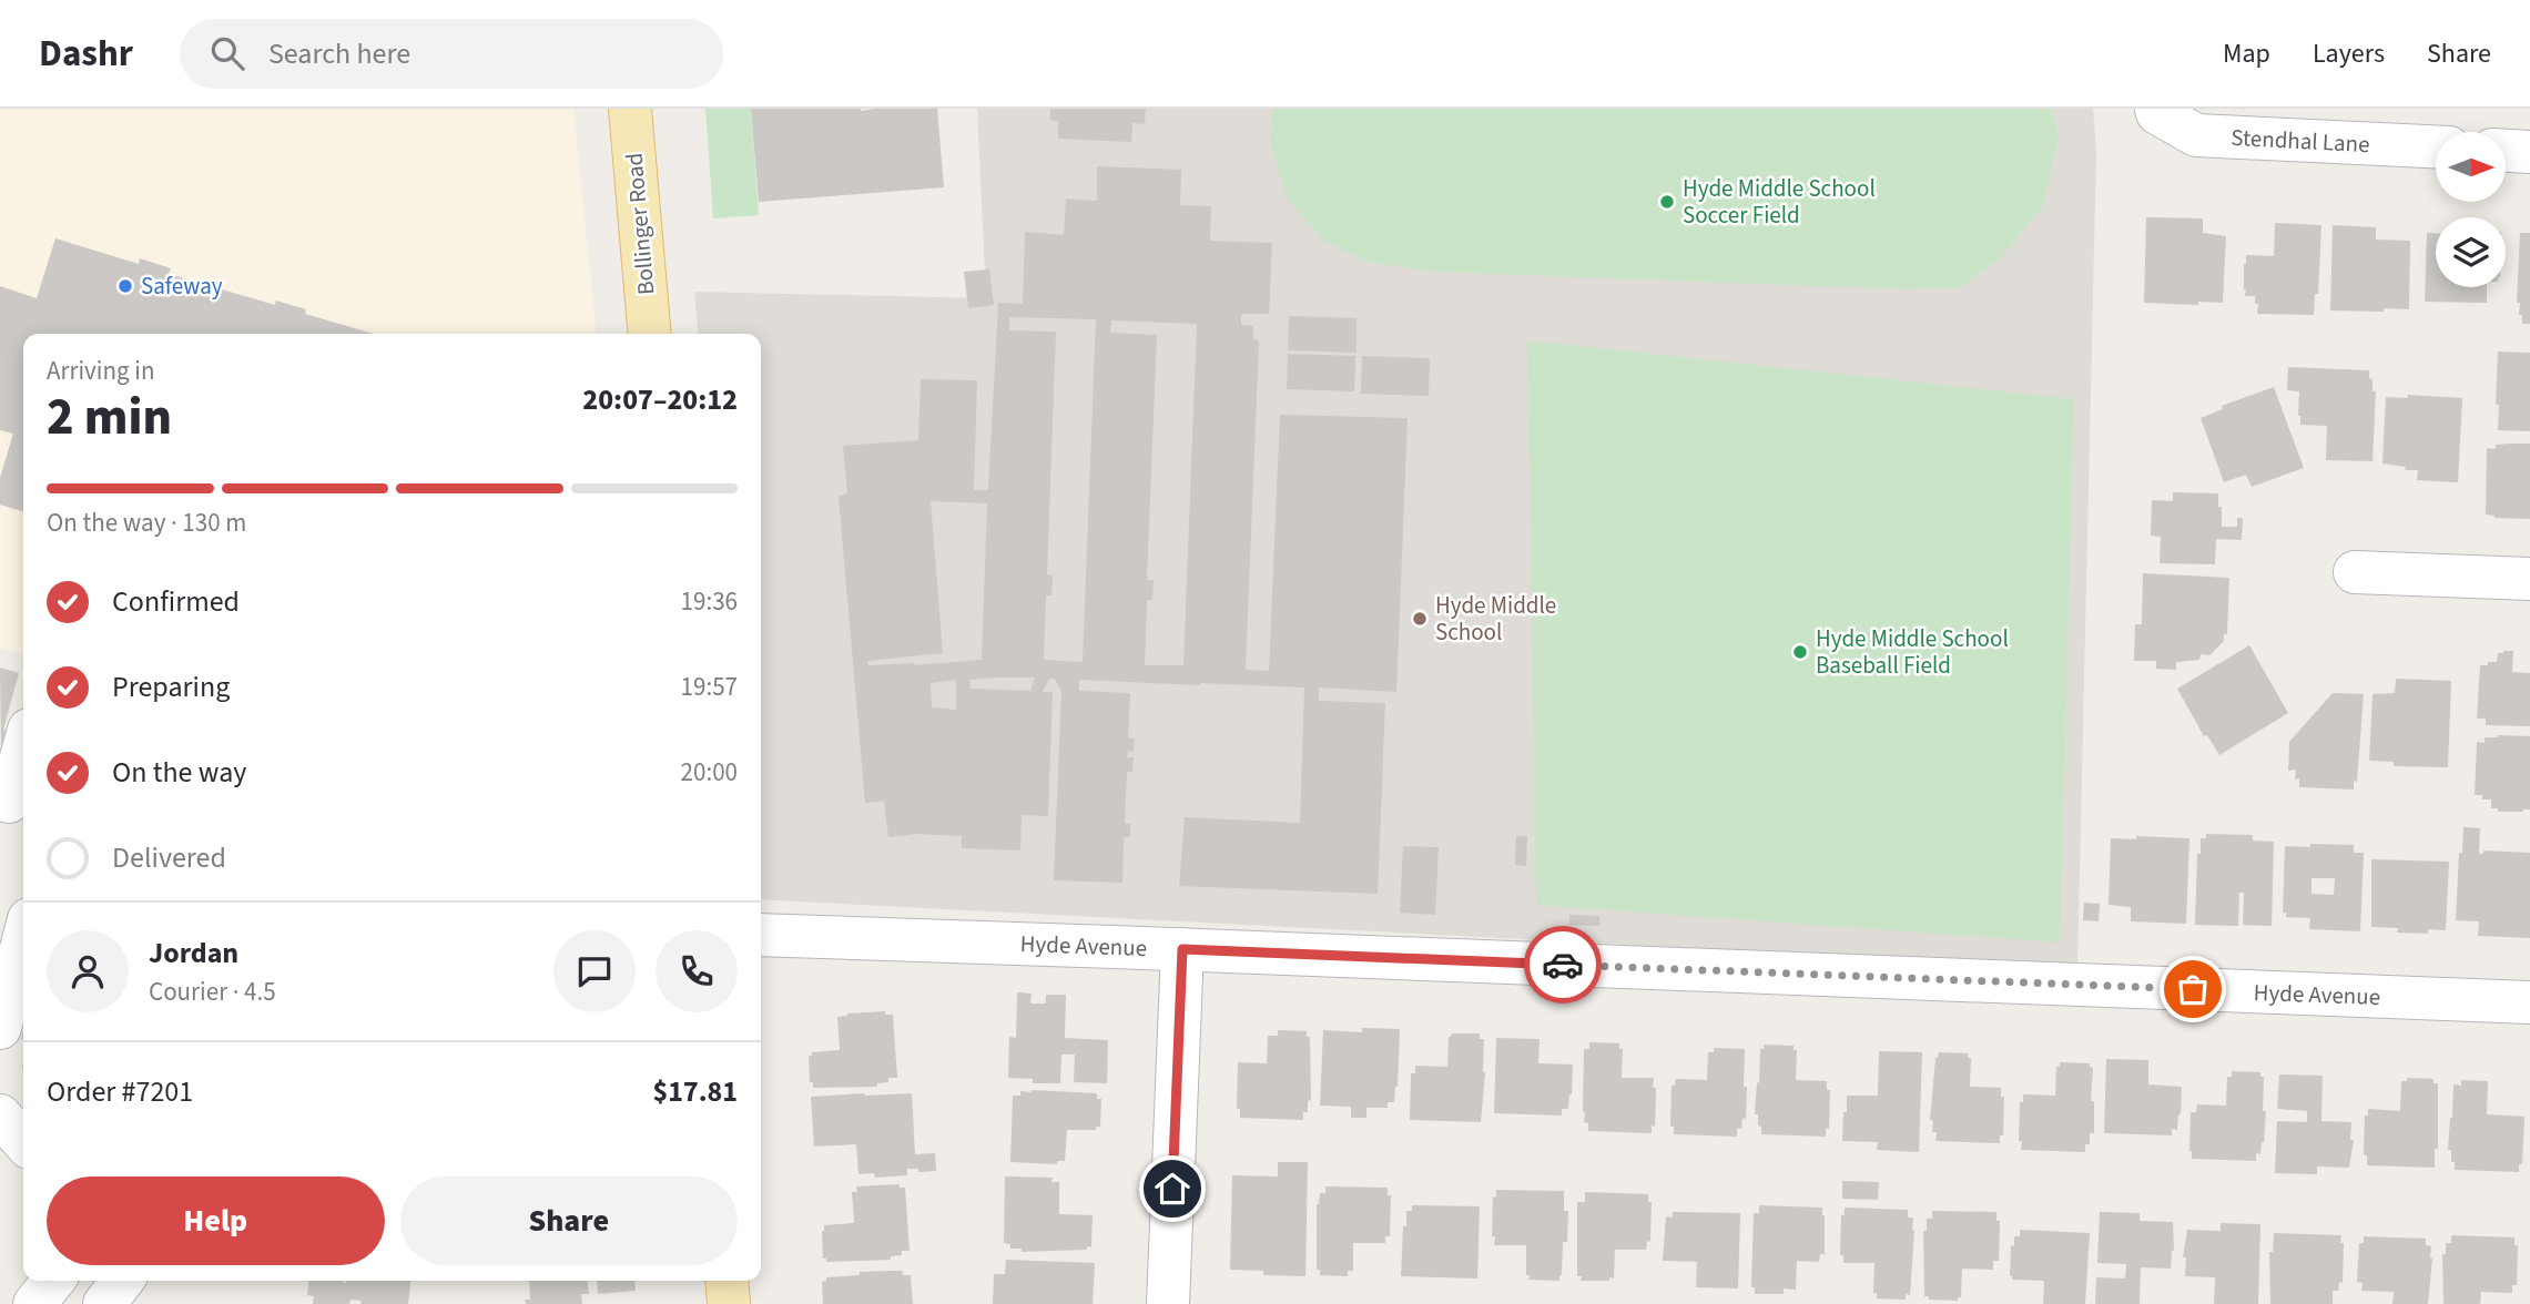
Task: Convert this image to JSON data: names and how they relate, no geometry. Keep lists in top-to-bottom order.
{
  "streets": {
    "main road": ["Bollinger Road"],
    "street": ["Stendhal Lane", "Hyde Avenue"]
  },
  "places": [
    "Hyde Middle School Soccer Field",
    "Safeway",
    "Hyde Middle School",
    "Hyde Middle School Baseball Field"
  ],
  "north": "right",
  "page": {
    "header": "Dashr",
    "search": "Search here",
    "nav": ["Map", "Layers", "Share"],
    "heading": ["2 min", "Arriving in", "20:07–20:12"],
    "panel": [
      "Jordan",
      "Courier · 4.5",
      "Order #7201",
      "$17.81"
    ],
    "bar": "On the way · 130 m",
    "list": [
      ["Confirmed", "19:36"],
      ["Preparing", "19:57"],
      ["On the way", "20:00"],
      "Delivered"
    ],
    "buttons": ["Help", "Share"]
  }
}
